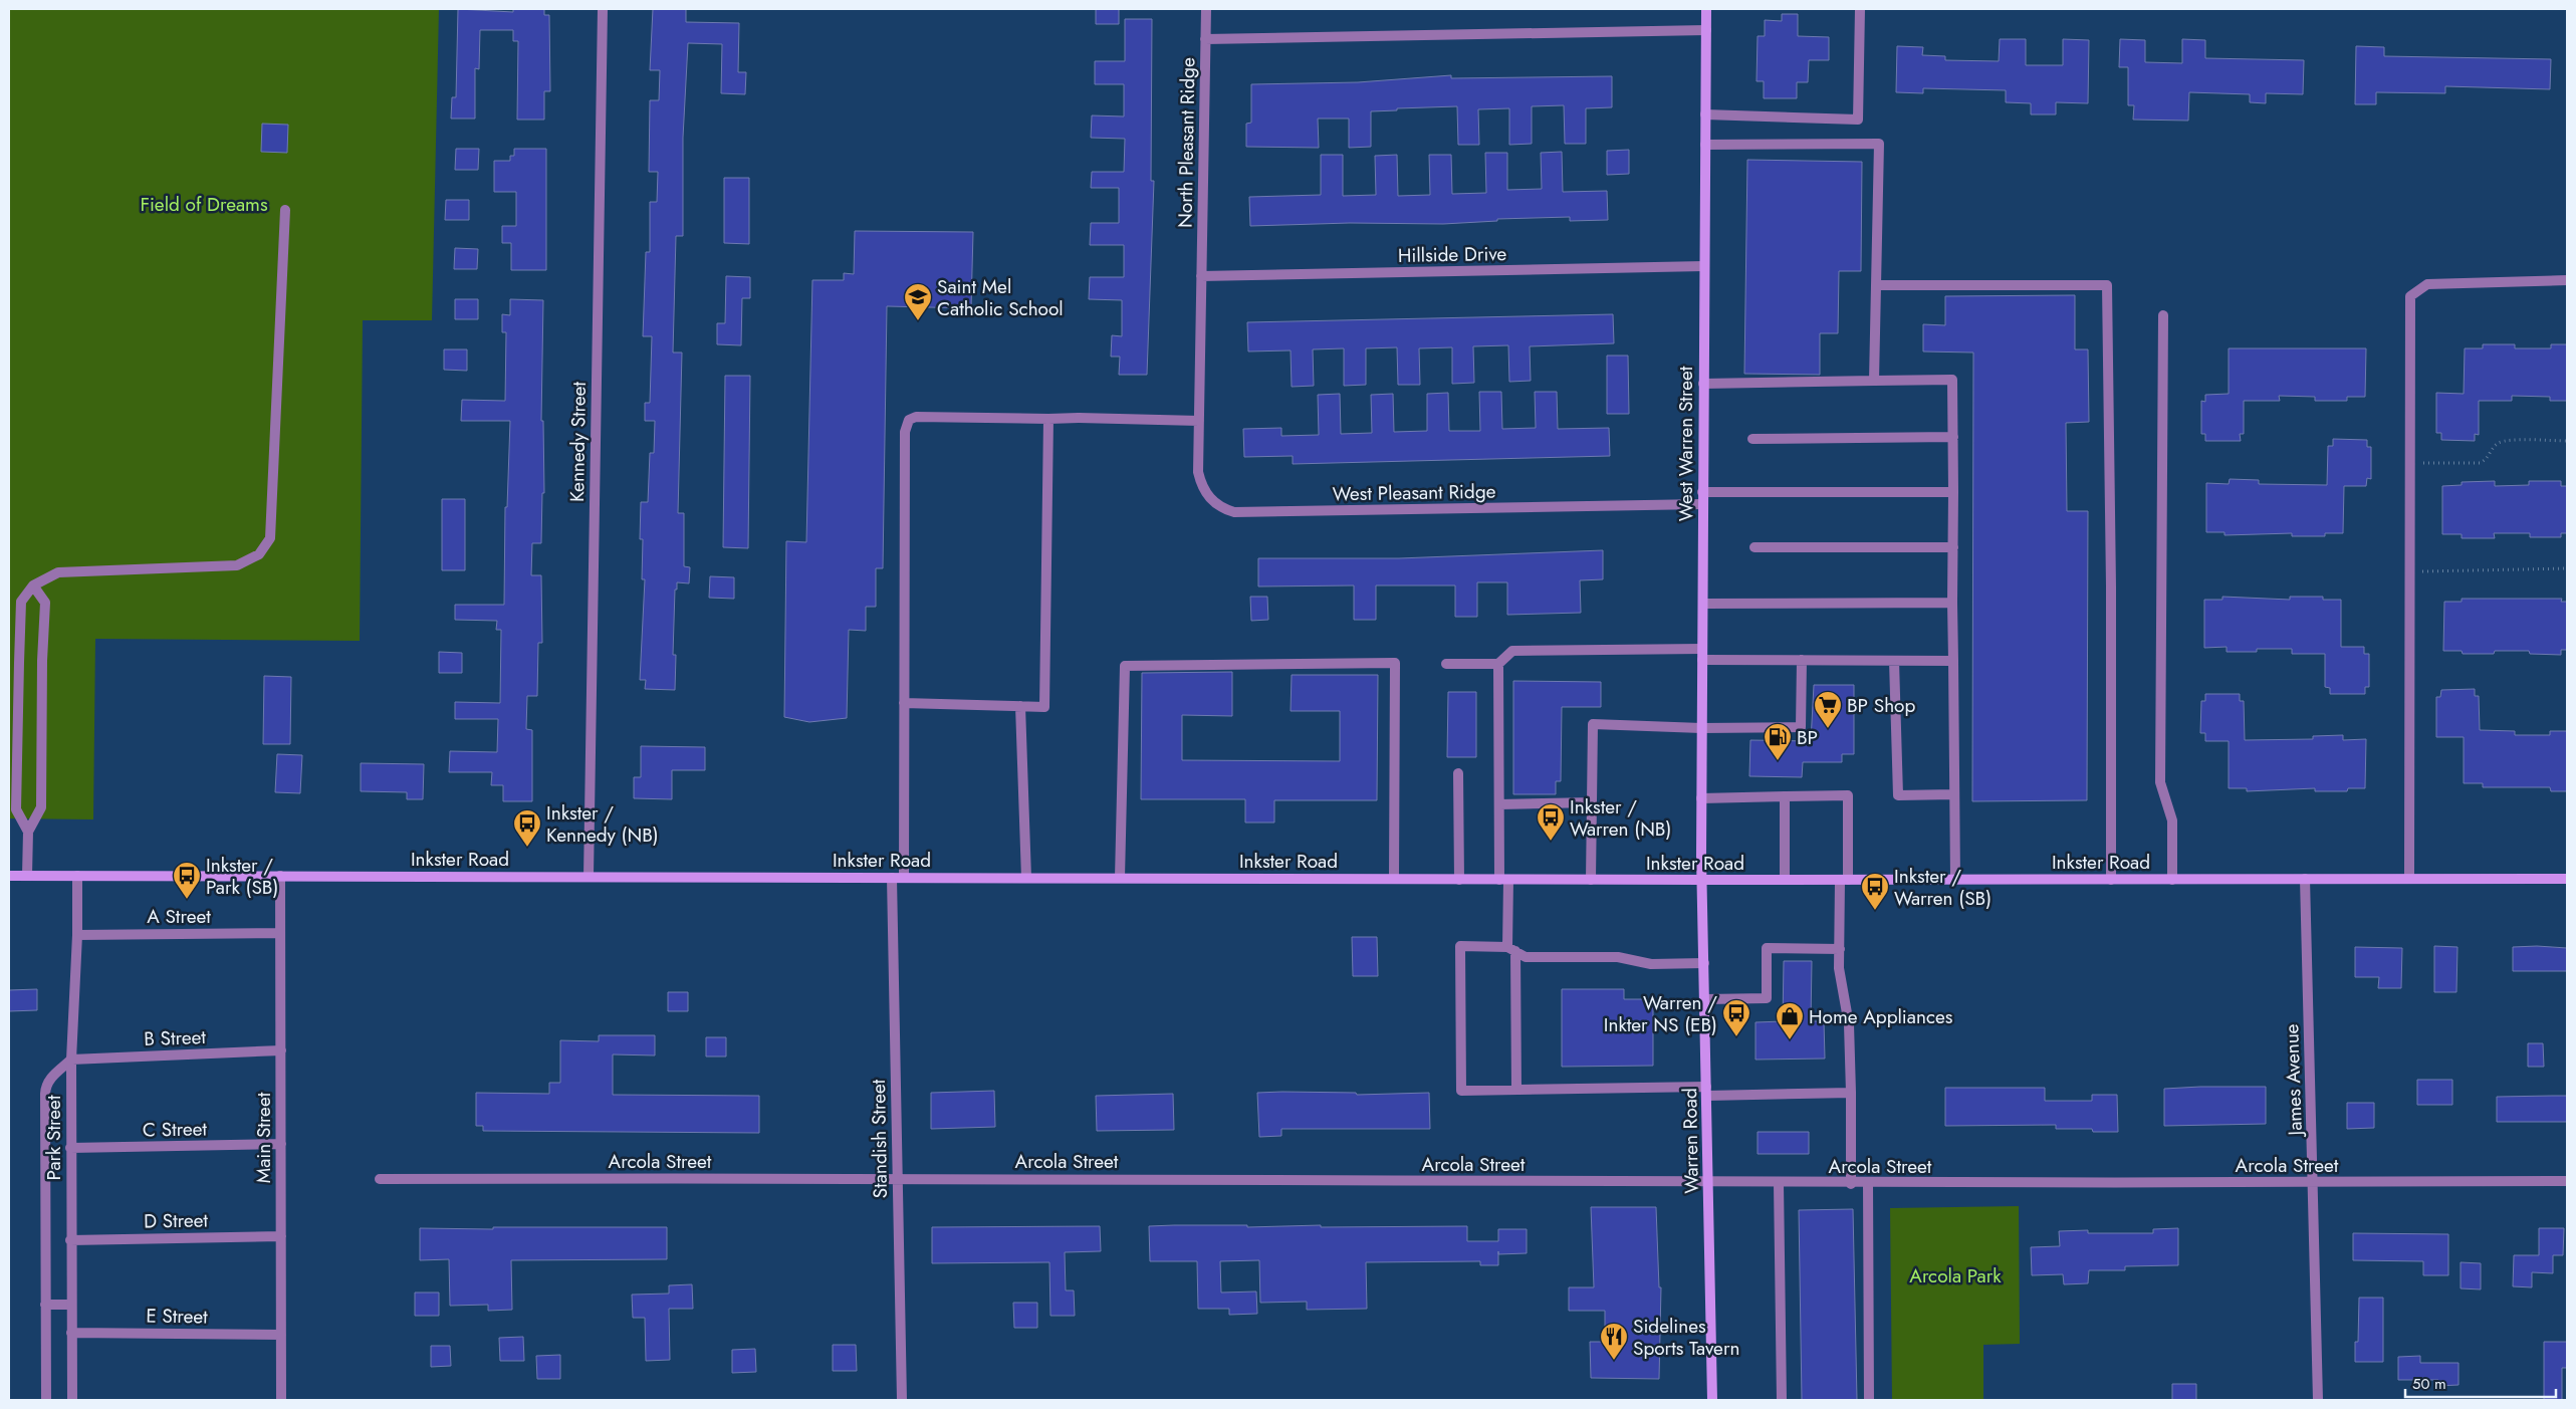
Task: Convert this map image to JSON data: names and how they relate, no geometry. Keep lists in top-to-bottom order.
{
  "streets": {
    "main road": ["West Warren Street", "Inkster Road", "Warren Road"],
    "street": [
      "North Pleasant Ridge",
      "Hillside Drive",
      "Kennedy Street",
      "West Pleasant Ridge",
      "A Street",
      "B Street",
      "James Avenue",
      "C Street",
      "Park Street",
      "Main Street",
      "Standish Street",
      "Arcola Street",
      "D Street",
      "E Street"
    ]
  },
  "crossings": [
    ["North Pleasant Ridge", "Hillside Drive"],
    ["North Pleasant Ridge", "West Pleasant Ridge"],
    ["Hillside Drive", "West Warren Street"],
    ["Kennedy Street", "Inkster Road"],
    ["West Warren Street", "West Pleasant Ridge"],
    ["West Warren Street", "Inkster Road"],
    ["West Warren Street", "Warren Road"],
    ["Inkster Road", "James Avenue"],
    ["Inkster Road", "Park Street"],
    ["Inkster Road", "Main Street"],
    ["Inkster Road", "Standish Street"],
    ["Inkster Road", "Warren Road"],
    ["A Street", "Park Street"],
    ["A Street", "Main Street"],
    ["B Street", "Park Street"],
    ["B Street", "Main Street"],
    ["James Avenue", "Arcola Street"],
    ["C Street", "Park Street"],
    ["C Street", "Main Street"],
    ["Park Street", "D Street"],
    ["Park Street", "E Street"],
    ["Main Street", "D Street"],
    ["Main Street", "E Street"],
    ["Standish Street", "Arcola Street"],
    ["Warren Road", "Arcola Street"]
  ],
  "parks": ["Field of Dreams", "Arcola Park"],
  "places": {
    "school or university": ["Saint Mel Catholic School"],
    "supermarket": ["BP Shop"],
    "fuel station": ["BP"],
    "bus stop": [
      "Inkster / Warren (NB)",
      "Inkster / Kennedy (NB)",
      "Inkster / Park (SB)",
      "Inkster / Warren (SB)",
      "Warren / Inkter NS (EB)"
    ],
    "shop": ["Home Appliances"],
    "restaurant": ["Sidelines Sports Tavern"]
  },
  "scale_bar": "50 m"
}
